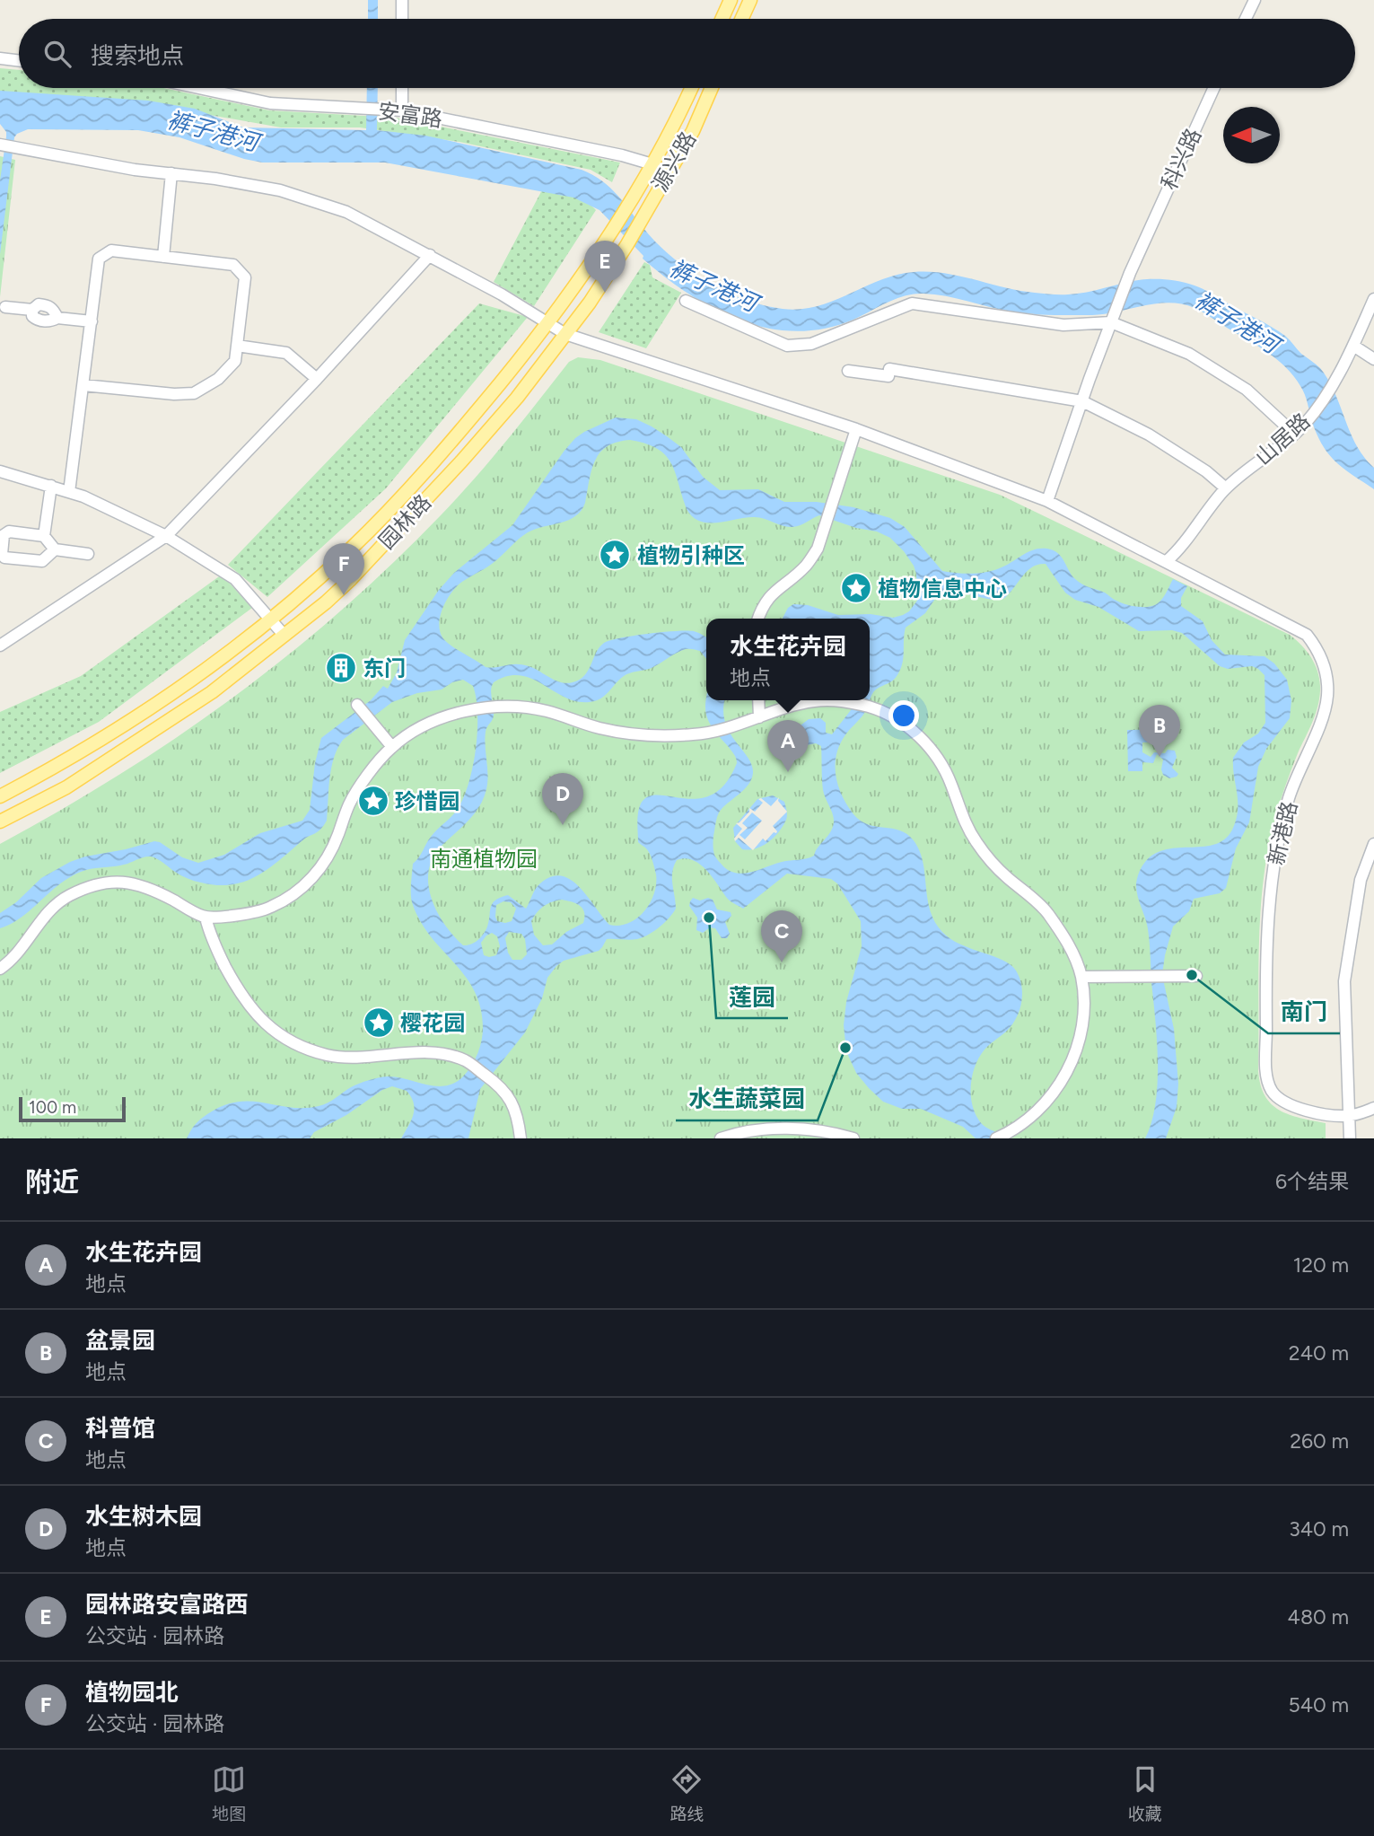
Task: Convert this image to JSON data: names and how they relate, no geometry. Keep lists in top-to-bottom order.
{
  "streets": {
    "main road": ["源兴路", "园林路"],
    "street": [
      "安富路",
      "科兴路",
      "山居路",
      "新港路"
    ]
  },
  "crossings": [
    ["安富路", "源兴路"],
    ["科兴路", "新港路"],
    ["源兴路", "园林路"],
    ["山居路", "新港路"],
    ["园林路", "新港路"]
  ],
  "water": ["裤子港河"],
  "parks": ["南通植物园"],
  "places": {
    "place": [
      "植物引种区",
      "植物信息中心",
      "珍惜园",
      "樱花园"
    ],
    "building": ["东门"],
    "other": ["莲园", "南门", "水生蔬菜园"]
  },
  "scale_bar": "100 m",
  "north": "left",
  "page": {
    "search": "搜索地点",
    "pins": [
      "E",
      "F",
      "B",
      "A",
      "D",
      "C"
    ],
    "popup": ["水生花卉园", "地点"],
    "scale": "100 m",
    "heading": ["附近", "6个结果"],
    "list": [
      {
        "mark": "A",
        "name": "水生花卉园",
        "note": "地点",
        "value": "120 m"
      },
      {
        "mark": "B",
        "name": "盆景园",
        "note": "地点",
        "value": "240 m"
      },
      {
        "mark": "C",
        "name": "科普馆",
        "note": "地点",
        "value": "260 m"
      },
      {
        "mark": "D",
        "name": "水生树木园",
        "note": "地点",
        "value": "340 m"
      },
      {
        "mark": "E",
        "name": "园林路安富路西",
        "note": "公交站 · 园林路",
        "value": "480 m"
      },
      {
        "mark": "F",
        "name": "植物园北",
        "note": "公交站 · 园林路",
        "value": "540 m"
      }
    ],
    "nav": ["地图", "路线", "收藏"]
  }
}
